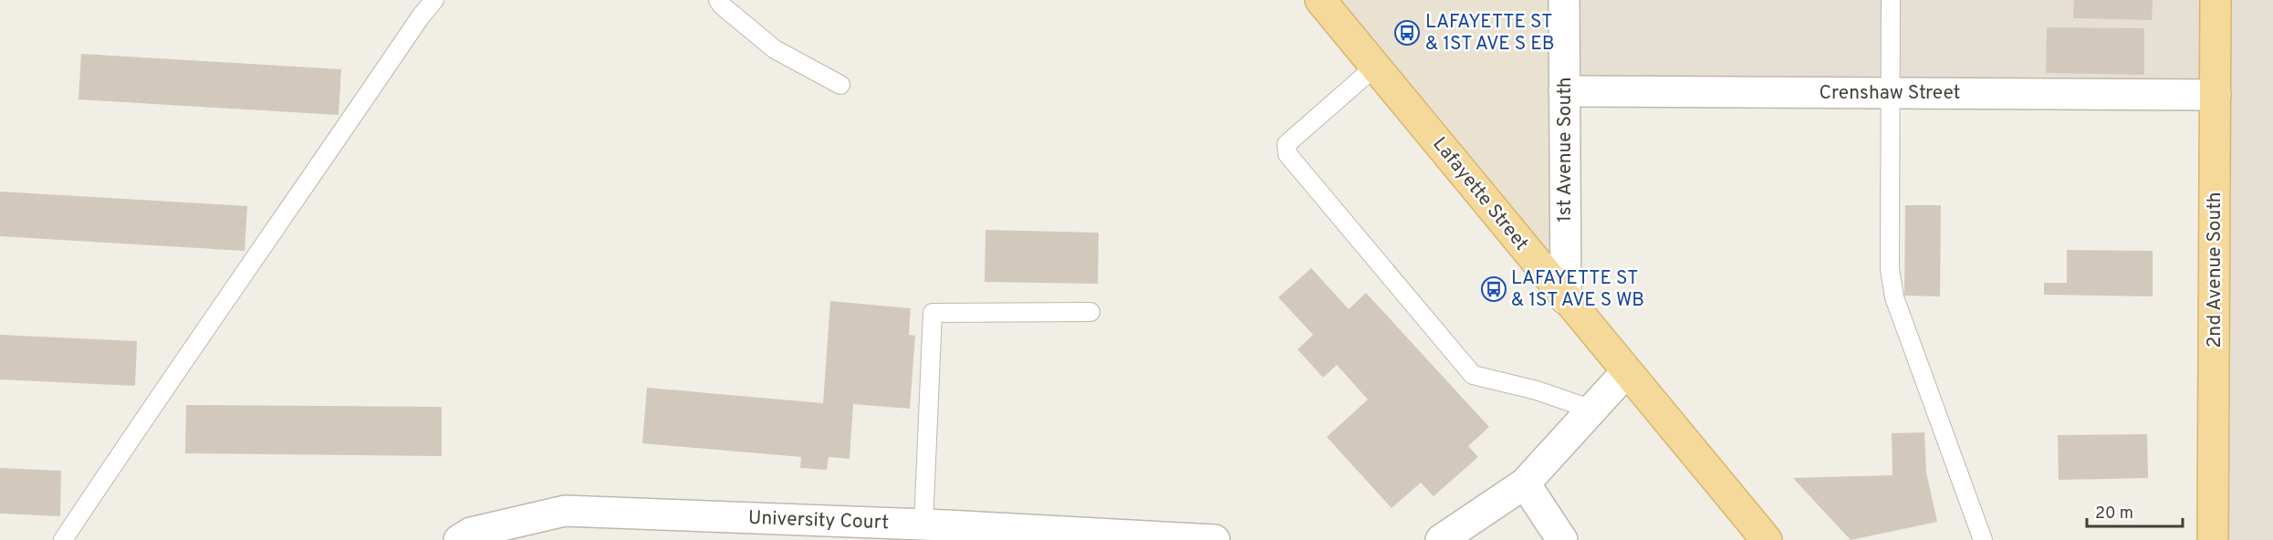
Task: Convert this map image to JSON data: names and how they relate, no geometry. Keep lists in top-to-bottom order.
{
  "streets": {
    "main road": ["Lafayette Street", "2nd Avenue South"],
    "street": ["Crenshaw Street", "1st Avenue South", "University Court"]
  },
  "crossings": [
    ["Crenshaw Street", "1st Avenue South"],
    ["Crenshaw Street", "2nd Avenue South"],
    ["1st Avenue South", "Lafayette Street"]
  ],
  "places": {
    "bus stop": ["LAFAYETTE ST & 1ST AVE S EB", "LAFAYETTE ST & 1ST AVE S WB"]
  },
  "scale_bar": "20 m"
}
